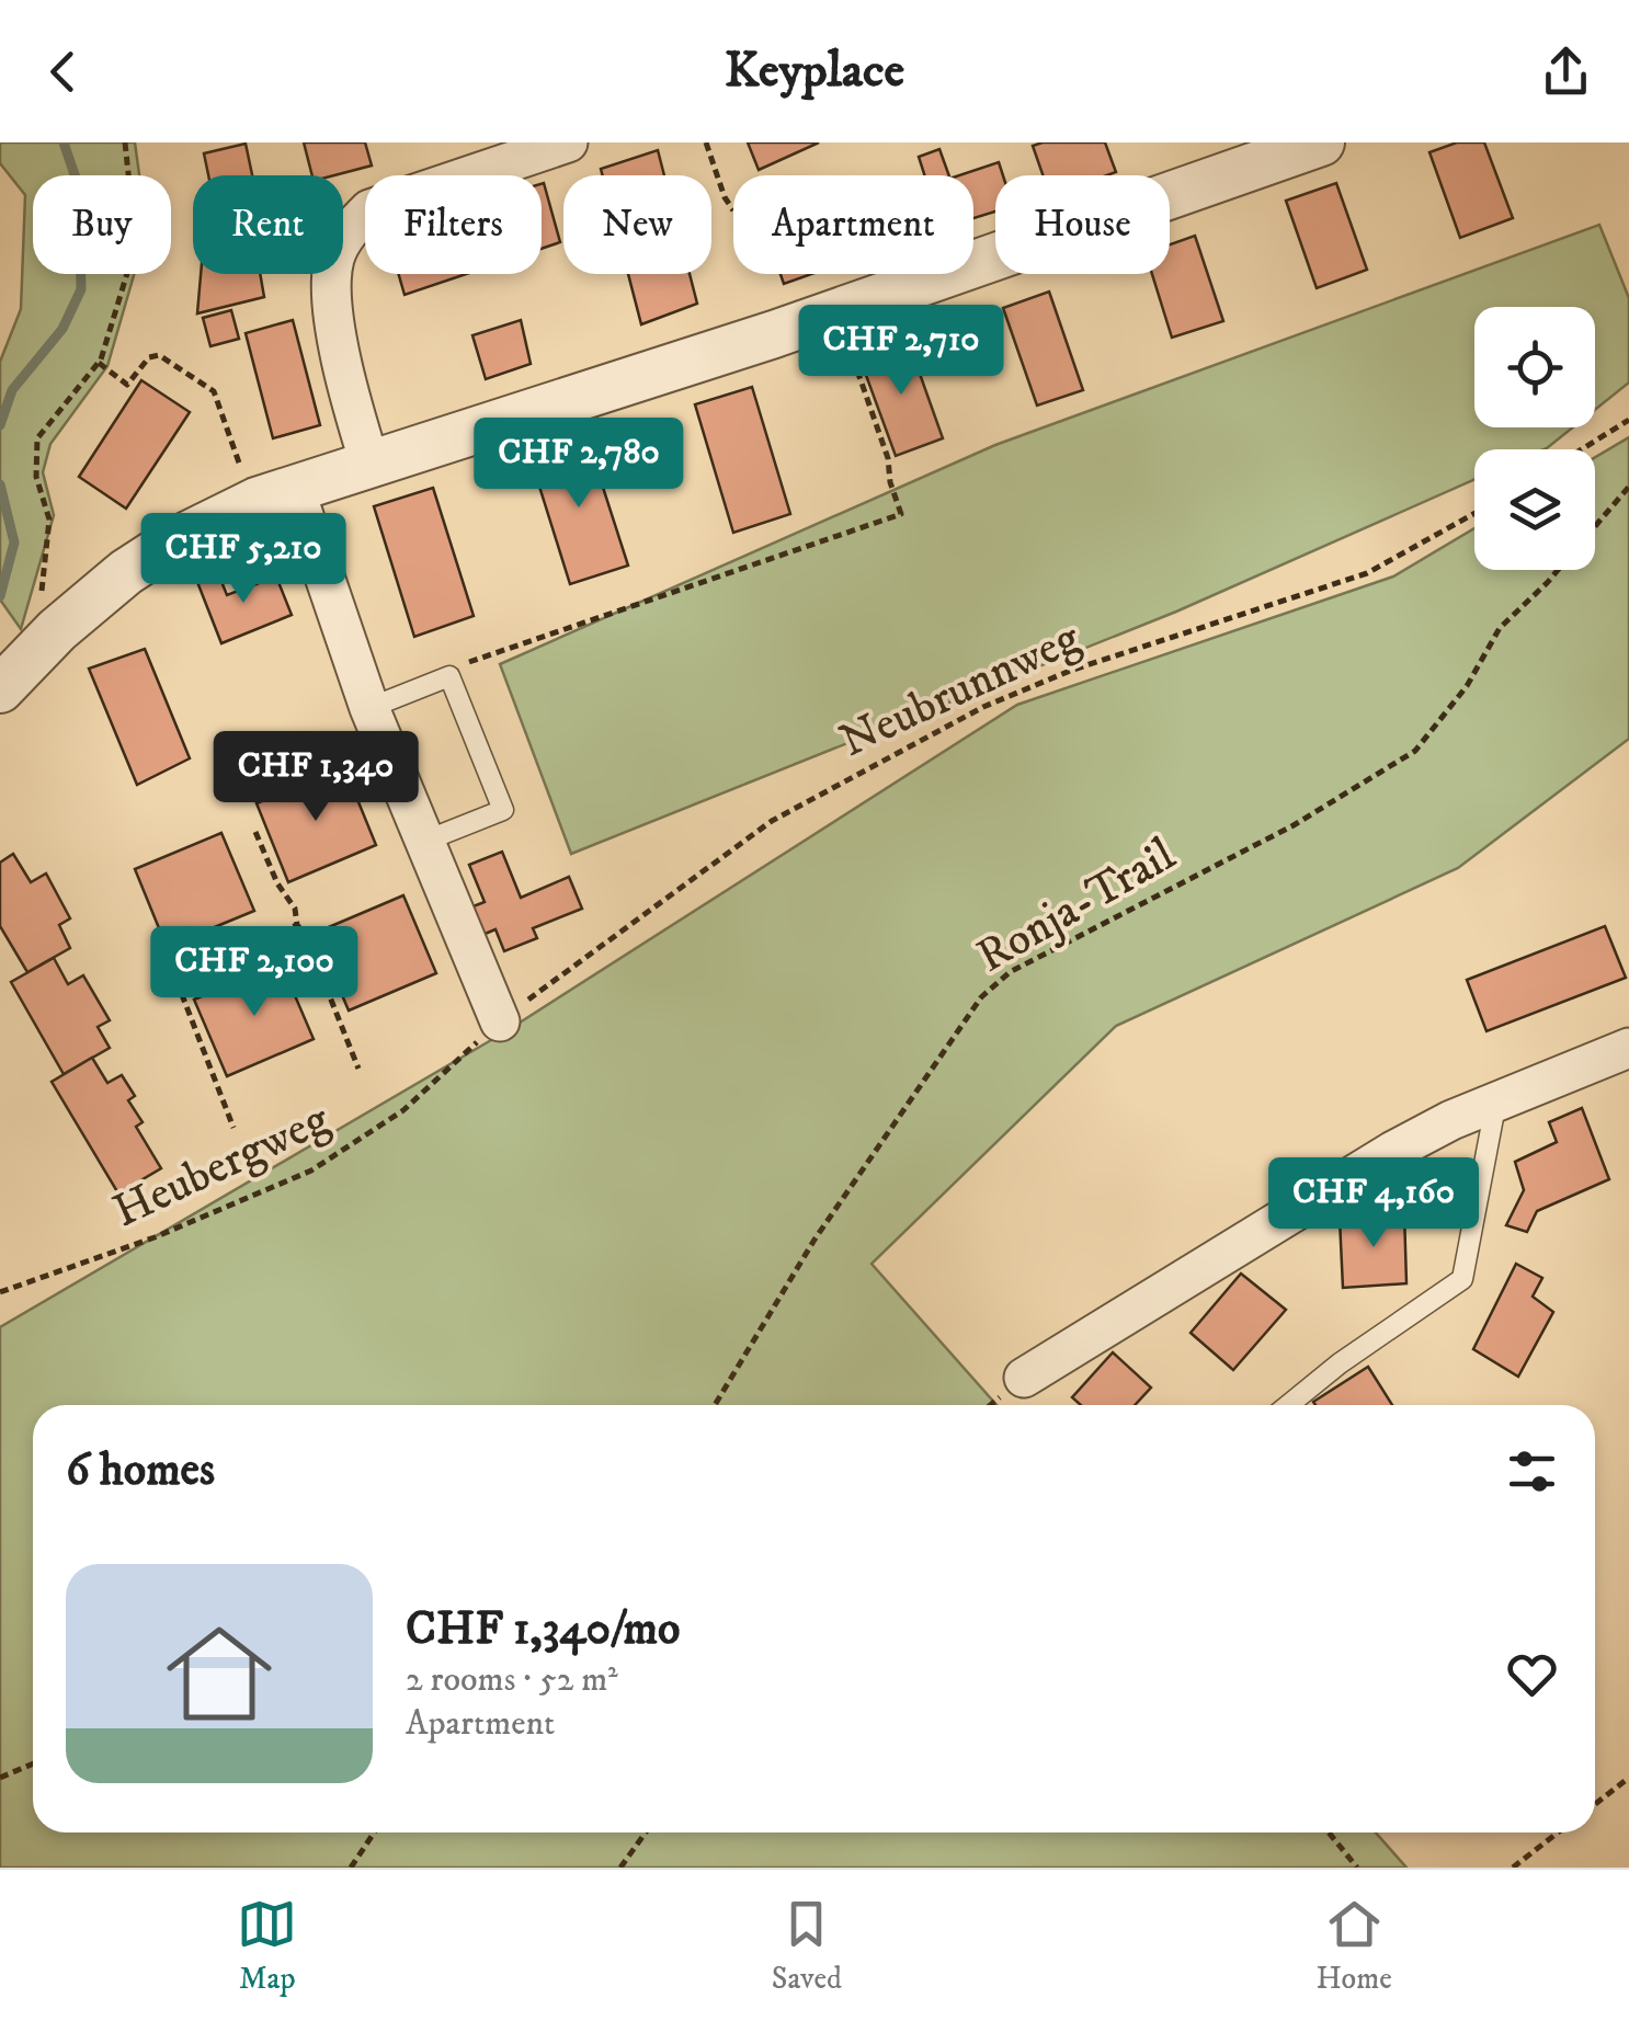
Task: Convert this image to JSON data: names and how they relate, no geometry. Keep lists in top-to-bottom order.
{
  "streets": {
    "path": ["Neubrunnweg", "Ronja-Trail", "Heubergweg"]
  },
  "crossings": [
    ["Neubrunnweg", "Heubergweg"]
  ],
  "page": {
    "header": "Keyplace",
    "chip": [
      "Buy",
      "Rent",
      "Filters",
      "New",
      "Apartment",
      "House"
    ],
    "price": [
      "CHF 2,710",
      "CHF 2,780",
      "CHF 5,210",
      "CHF 1,340",
      "CHF 2,100",
      "CHF 4,160"
    ],
    "heading": "6 homes",
    "list": [
      {
        "name": "CHF 1,340/mo",
        "note": "2 rooms · 52 m² · Apartment"
      }
    ],
    "tabs": ["Map", "Saved", "Home"]
  }
}
